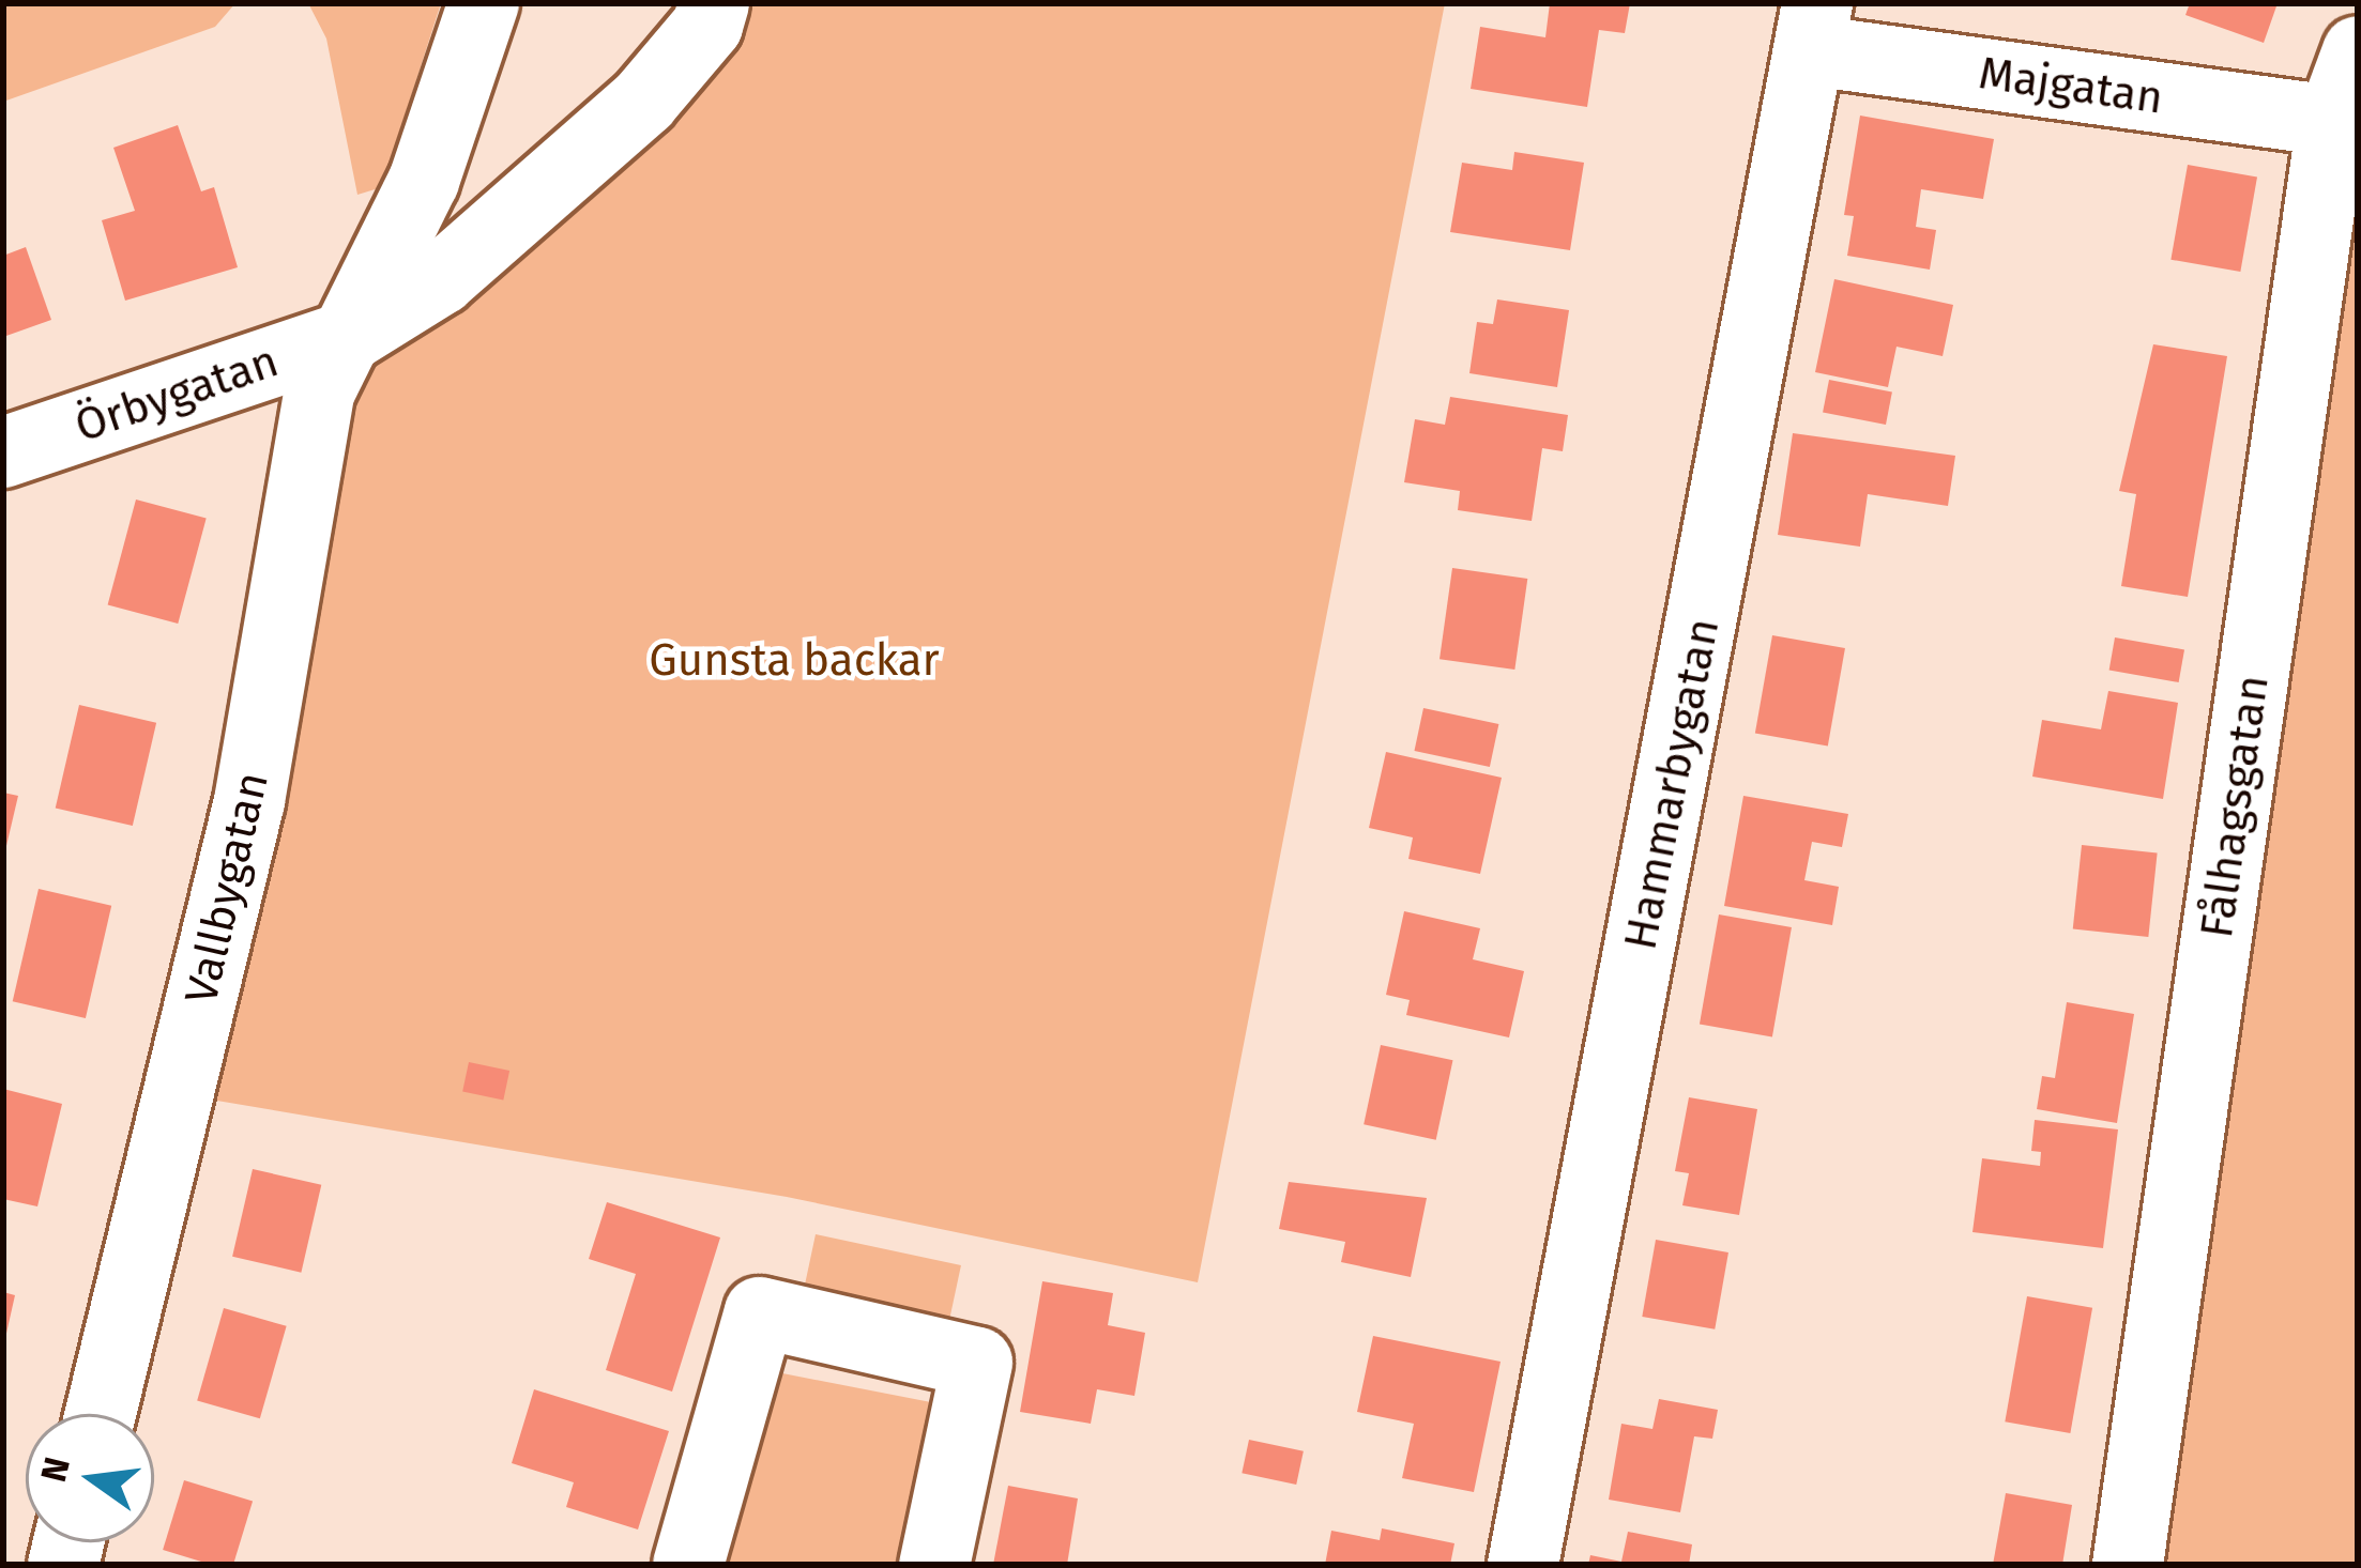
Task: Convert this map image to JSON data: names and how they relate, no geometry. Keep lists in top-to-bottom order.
{
  "streets": {
    "street": [
      "Majgatan",
      "Örbygatan",
      "Hammarbygatan",
      "Fålhagsgatan",
      "Vallbygatan"
    ]
  },
  "crossings": [
    ["Majgatan", "Hammarbygatan"],
    ["Majgatan", "Fålhagsgatan"],
    ["Örbygatan", "Vallbygatan"]
  ],
  "parks": ["Gunsta backar"],
  "north": "left"
}
